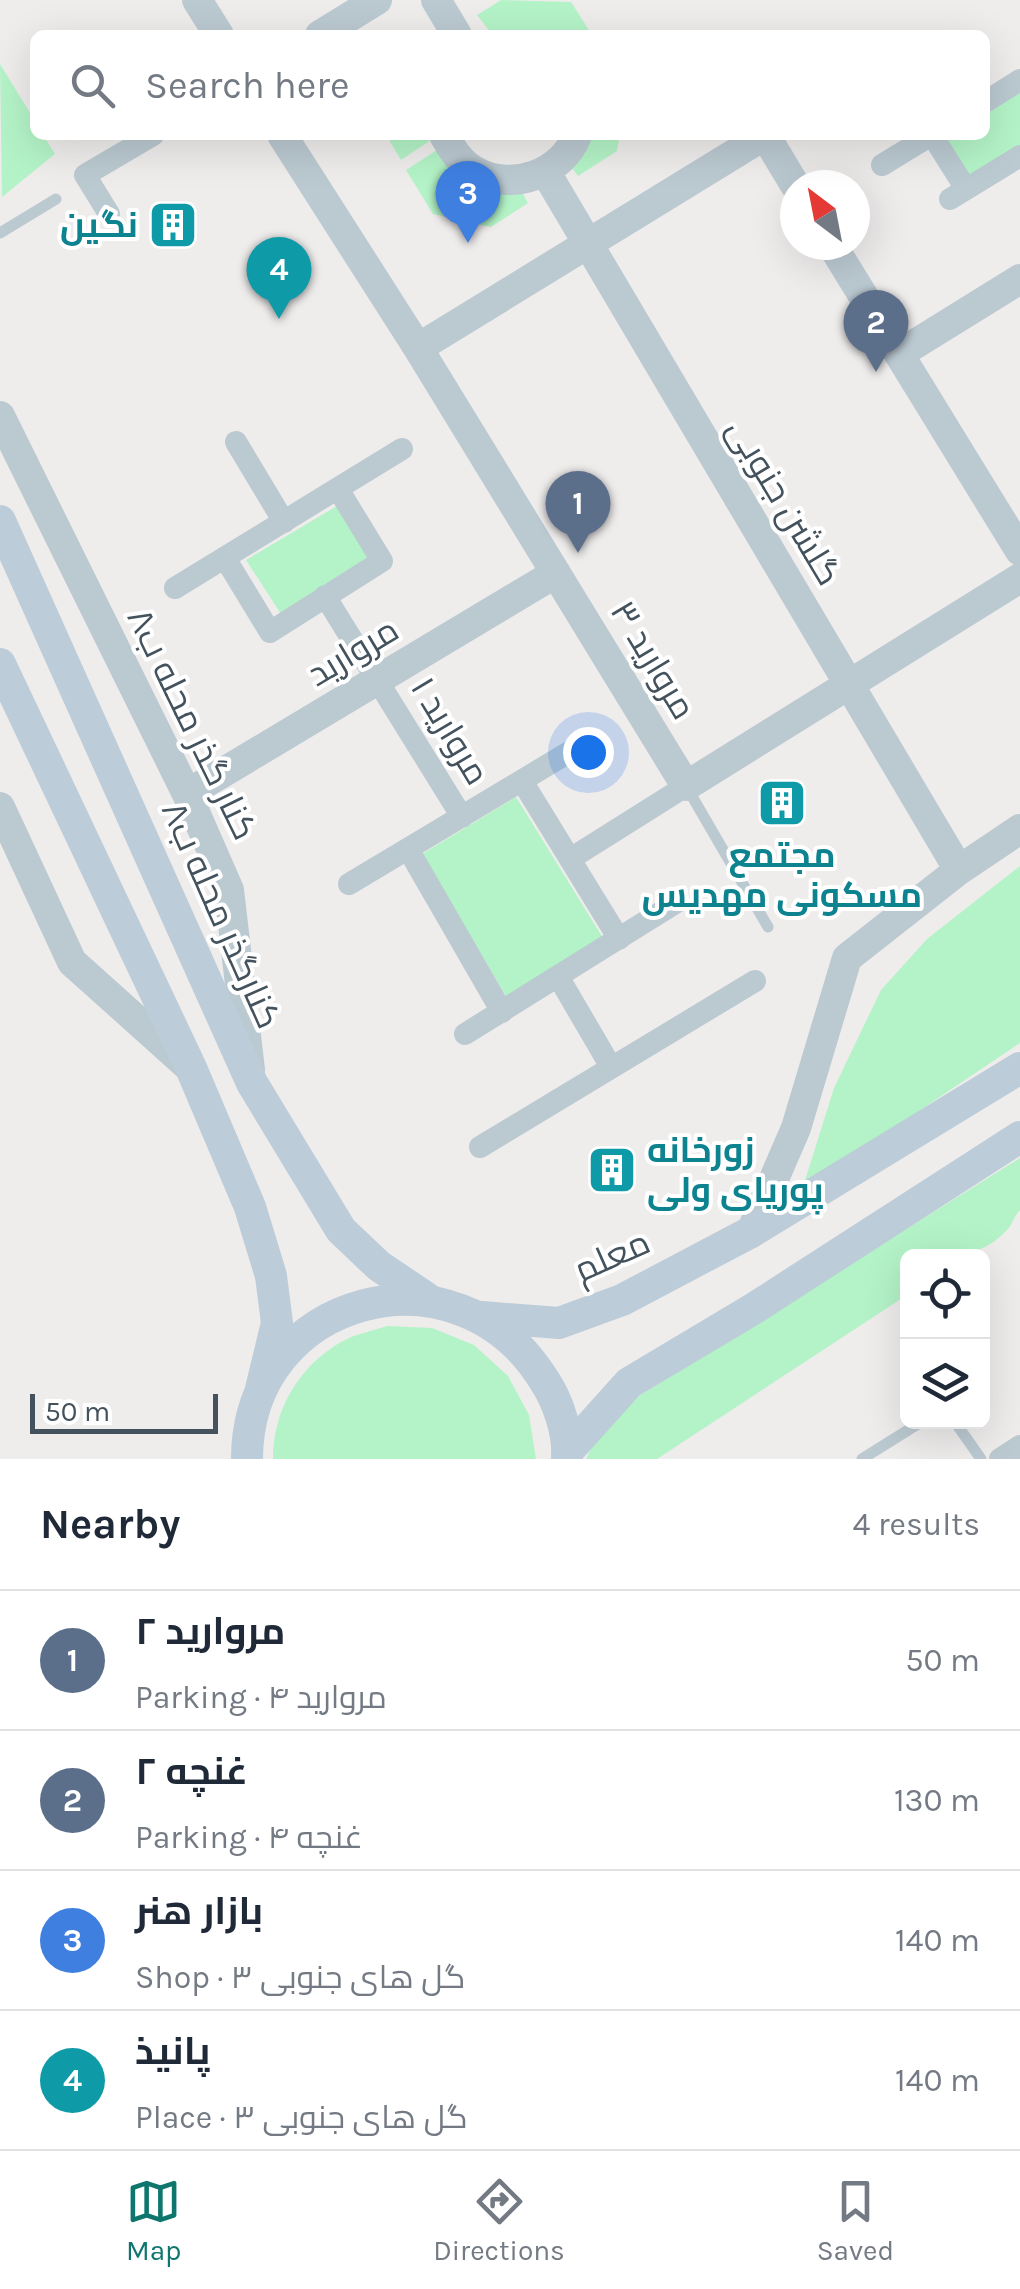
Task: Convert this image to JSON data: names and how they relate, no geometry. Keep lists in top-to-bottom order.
{
  "streets": {
    "main road": ["کنارگذر محله ب۸", "معلم"],
    "street": [
      "گلشن جنوبی",
      "مروارید",
      "مروارید ۳",
      "کنار گذر محله ب۸",
      "مروارید ۱"
    ]
  },
  "crossings": [
    ["مروارید", "مروارید ۳"],
    ["مروارید", "کنار گذر محله ب۸"],
    ["مروارید", "مروارید ۱"],
    ["کنار گذر محله ب۸", "کنارگذر محله ب۸"]
  ],
  "places": {
    "building": ["نگین", "مجتمع مسکونی مهدیس", "زورخانه پوریای ولی"]
  },
  "scale_bar": "50 m",
  "north": "top left",
  "page": {
    "search": "Search here",
    "pins": [
      "3",
      "4",
      "2",
      "1"
    ],
    "scale": "50 m",
    "heading": ["Nearby", "4 results"],
    "list": [
      {
        "mark": "1",
        "name": "مروارید ۲",
        "note": "Parking · مروارید ۴",
        "value": "50 m"
      },
      {
        "mark": "2",
        "name": "غنچه ۲",
        "note": "Parking · غنچه ۴",
        "value": "130 m"
      },
      {
        "mark": "3",
        "name": "بازار هنر",
        "note": "Shop · گل های جنوبی ۳",
        "value": "140 m"
      },
      {
        "mark": "4",
        "name": "پانیذ",
        "note": "Place · گل های جنوبی ۳",
        "value": "140 m"
      }
    ],
    "nav": ["Map", "Directions", "Saved"]
  }
}
